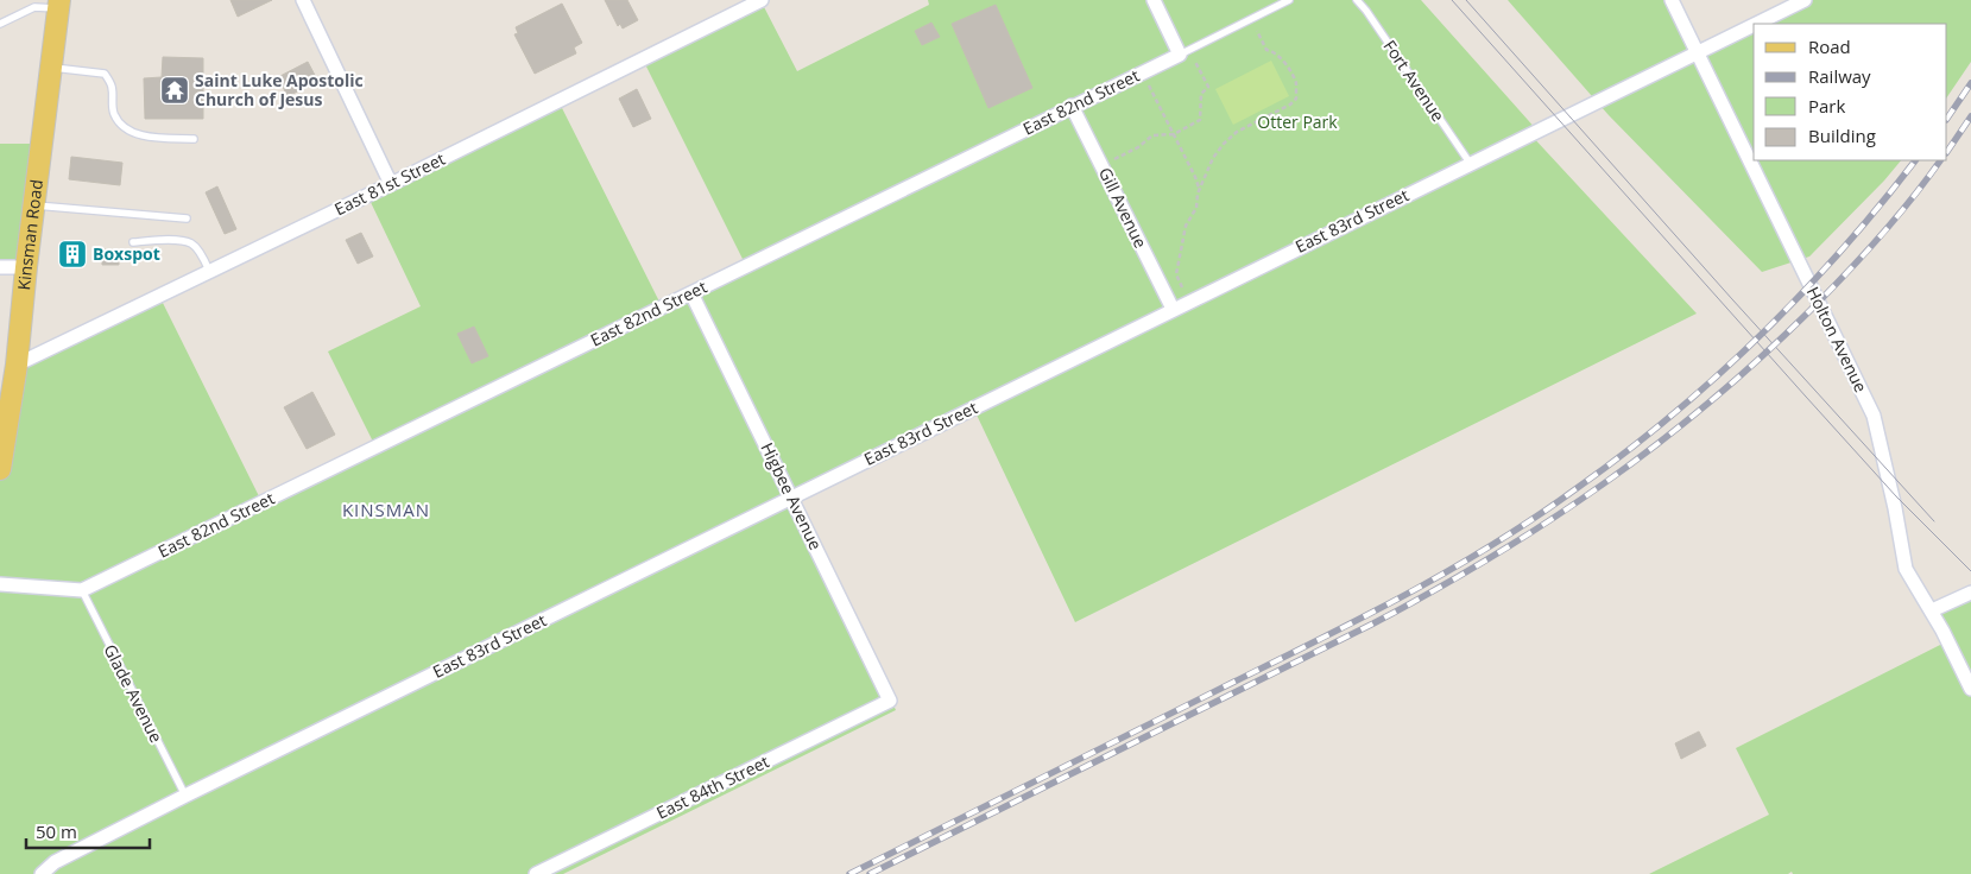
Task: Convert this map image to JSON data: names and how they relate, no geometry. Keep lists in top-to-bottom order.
{
  "streets": {
    "main road": ["Kinsman Road"],
    "street": [
      "East 82nd Street",
      "East 81st Street",
      "Gill Avenue",
      "East 83rd Street",
      "Holton Avenue",
      "Higbee Avenue",
      "East 84th Street"
    ],
    "lane": ["Fort Avenue", "Glade Avenue"]
  },
  "crossings": [
    ["Fort Avenue", "East 83rd Street"],
    ["East 82nd Street", "Gill Avenue"],
    ["East 82nd Street", "Higbee Avenue"],
    ["East 82nd Street", "Glade Avenue"],
    ["East 81st Street", "Kinsman Road"],
    ["Gill Avenue", "East 83rd Street"],
    ["East 83rd Street", "Holton Avenue"],
    ["East 83rd Street", "Higbee Avenue"],
    ["East 83rd Street", "Glade Avenue"],
    ["Higbee Avenue", "East 84th Street"]
  ],
  "districts": ["KINSMAN"],
  "parks": ["Otter Park"],
  "places": {
    "temple": ["Saint Luke Apostolic Church of Jesus"],
    "building": ["Boxspot"]
  },
  "legend": [
    "Road",
    "Railway",
    "Park",
    "Building"
  ],
  "scale_bar": "50 m"
}
